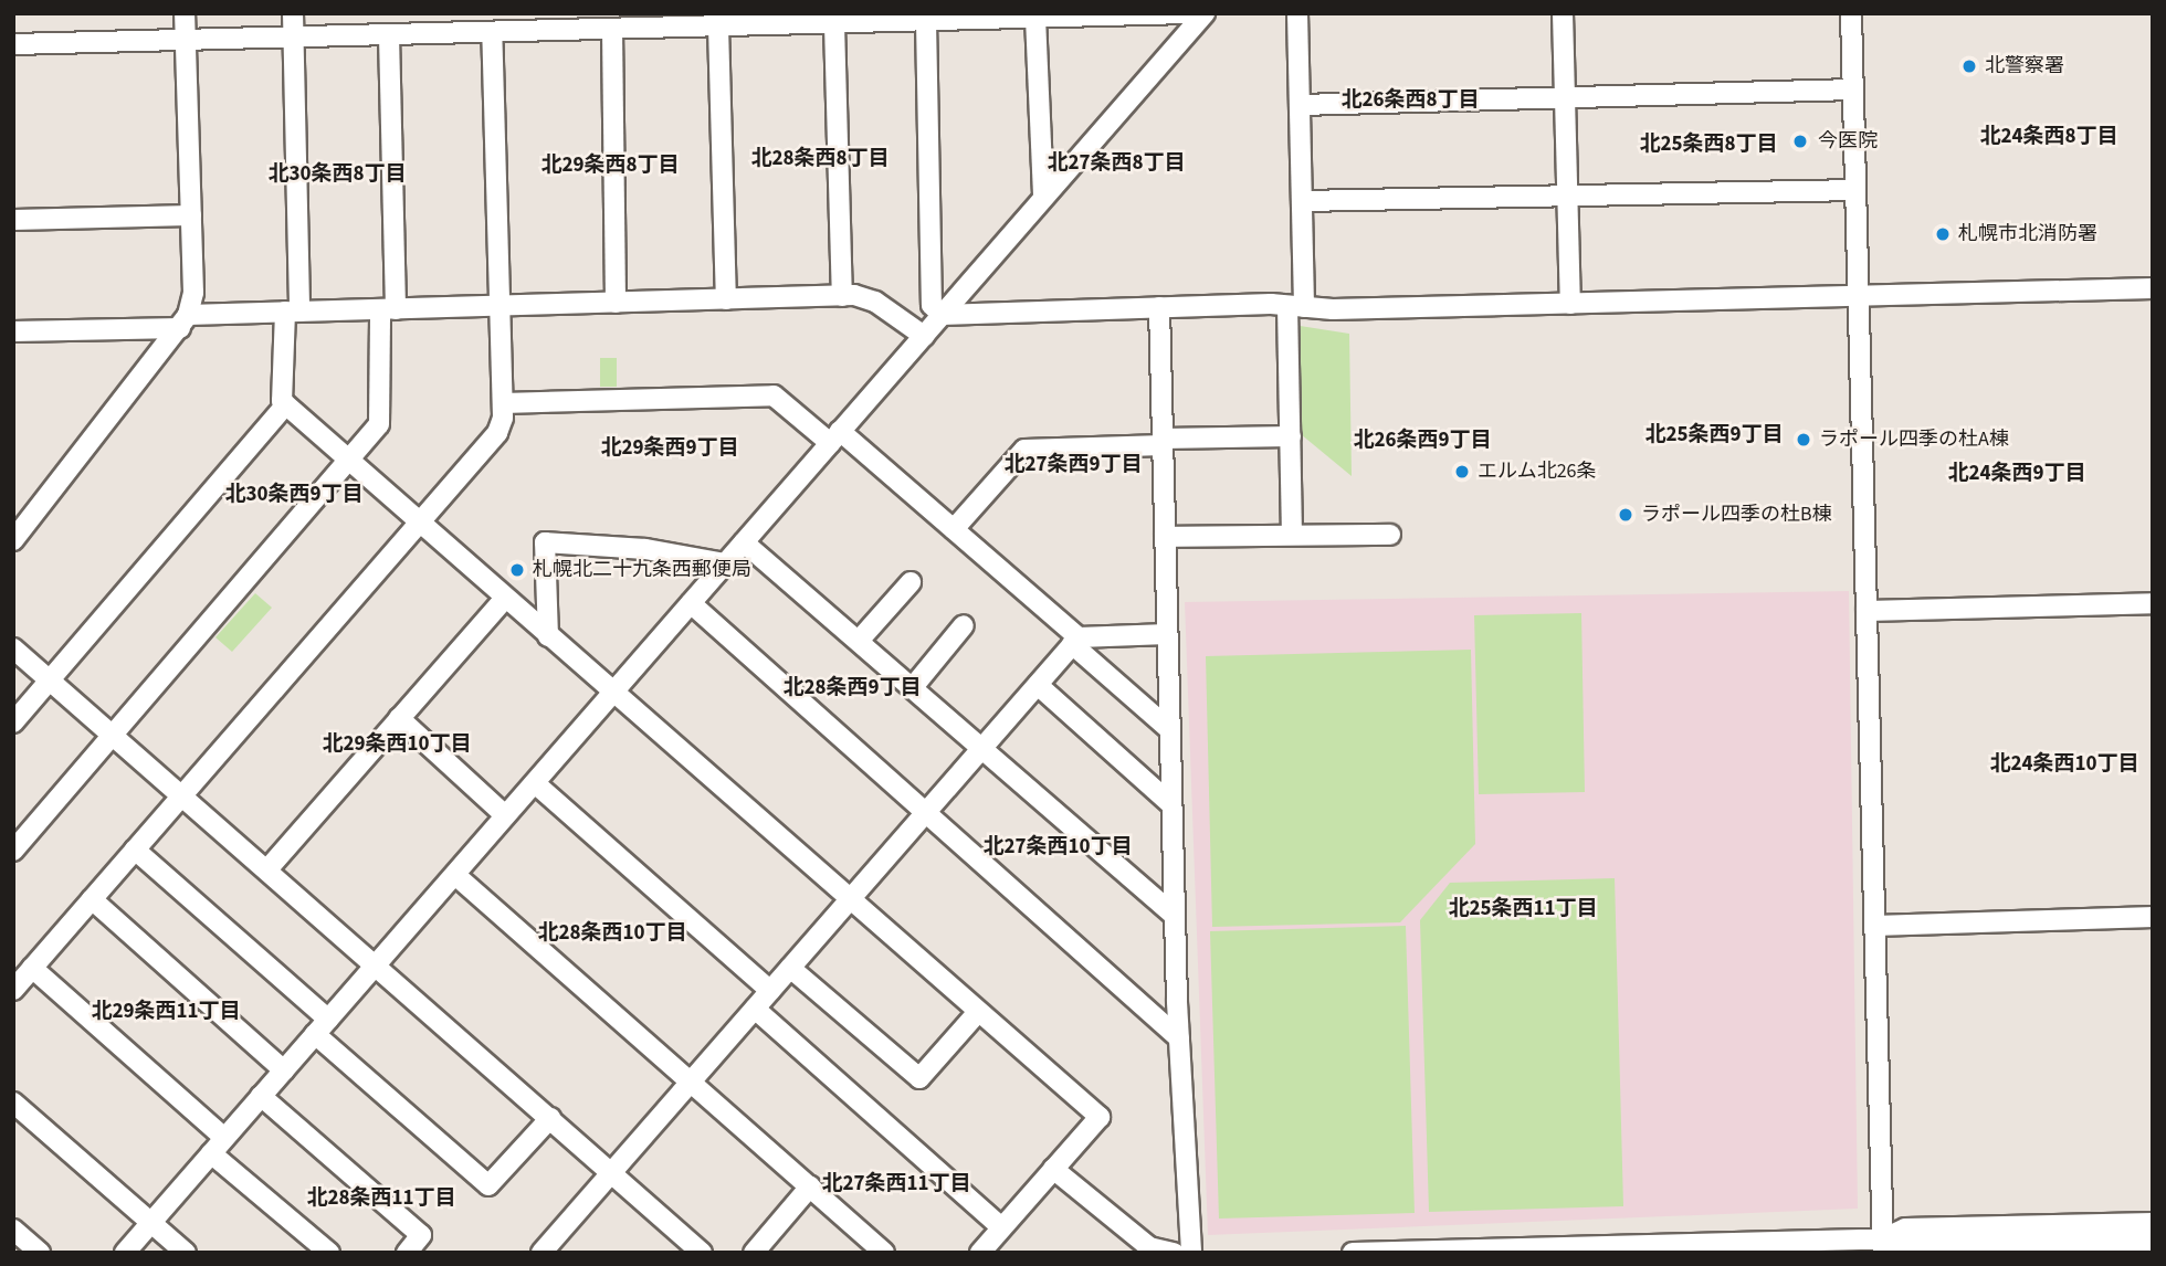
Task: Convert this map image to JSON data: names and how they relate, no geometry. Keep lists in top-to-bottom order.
{
  "districts": [
    "北26条西8丁目",
    "北24条西8丁目",
    "北25条西8丁目",
    "北28条西8丁目",
    "北27条西8丁目",
    "北29条西8丁目",
    "北30条西8丁目",
    "北25条西9丁目",
    "北26条西9丁目",
    "北29条西9丁目",
    "北27条西9丁目",
    "北24条西9丁目",
    "北30条西9丁目",
    "北28条西9丁目",
    "北29条西10丁目",
    "北24条西10丁目",
    "北27条西10丁目",
    "北25条西11丁目",
    "北28条西10丁目",
    "北29条西11丁目",
    "北27条西11丁目",
    "北28条西11丁目"
  ],
  "places": [
    "北警察署",
    "今医院",
    "札幌市北消防署",
    "ラポール四季の杜A棟",
    "エルム北26条",
    "ラポール四季の杜B棟",
    "札幌北二十九条西郵便局"
  ]
}
